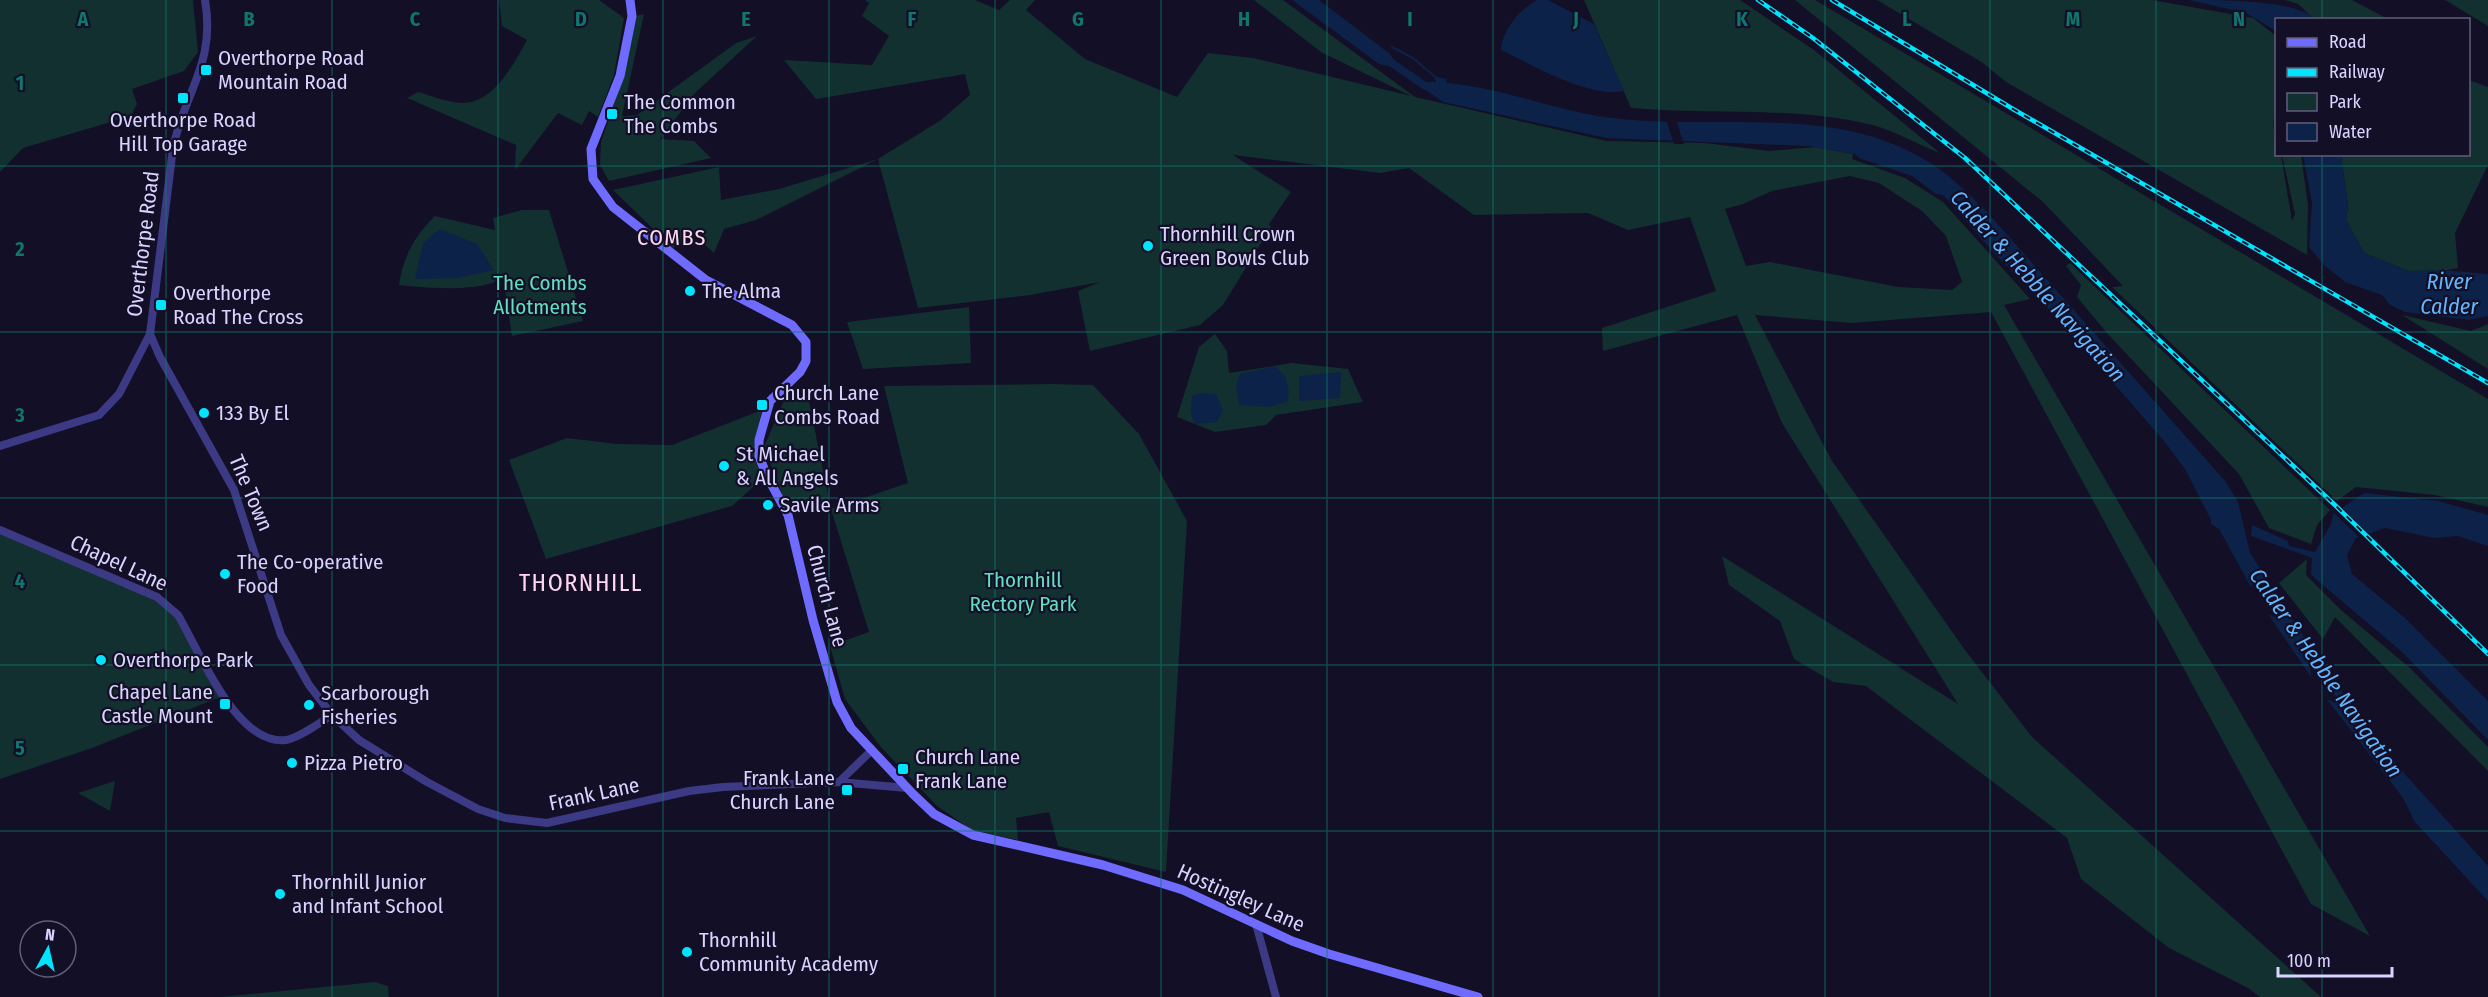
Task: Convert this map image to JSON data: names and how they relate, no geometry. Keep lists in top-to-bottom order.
{
  "streets": {
    "main road": ["Church Lane", "Hostingley Lane"],
    "street": [
      "Overthorpe Road",
      "The Town",
      "Chapel Lane",
      "Frank Lane"
    ]
  },
  "crossings": [
    ["Overthorpe Road", "The Town"],
    ["The Town", "Frank Lane"],
    ["Chapel Lane", "Frank Lane"],
    ["Church Lane", "Frank Lane"],
    ["Church Lane", "Hostingley Lane"],
    ["Frank Lane", "Hostingley Lane"]
  ],
  "districts": ["COMBS", "THORNHILL"],
  "water": ["River Calder", "Calder & Hebble Navigation"],
  "parks": ["The Combs Allotments", "Thornhill Rectory Park"],
  "places": {
    "transit": [
      "Overthorpe Road Mountain Road",
      "Overthorpe Road Hill Top Garage",
      "The Common The Combs",
      "Overthorpe Road The Cross",
      "Church Lane Combs Road",
      "Chapel Lane Castle Mount",
      "Church Lane Frank Lane",
      "Frank Lane Church Lane"
    ],
    "other": [
      "Thornhill Crown Green Bowls Club",
      "The Alma",
      "133 By El",
      "St Michael & All Angels",
      "Savile Arms",
      "The Co-operative Food",
      "Overthorpe Park",
      "Scarborough Fisheries",
      "Pizza Pietro",
      "Thornhill Junior and Infant School",
      "Thornhill Community Academy"
    ]
  },
  "legend": [
    "Road",
    "Railway",
    "Park",
    "Water"
  ],
  "scale_bar": "100 m",
  "north": "top",
  "grid": {
    "columns": [
      "A",
      "B",
      "C",
      "D",
      "E",
      "F",
      "G",
      "H",
      "I",
      "J",
      "K",
      "L",
      "M",
      "N"
    ],
    "rows": [
      "1",
      "2",
      "3",
      "4",
      "5"
    ]
  }
}
